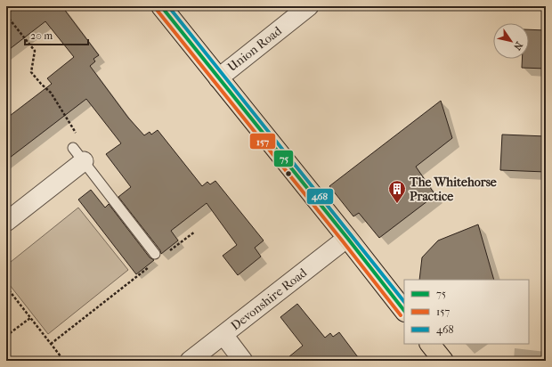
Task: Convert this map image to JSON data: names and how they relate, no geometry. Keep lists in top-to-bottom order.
{
  "streets": {
    "street": ["Union Road", "Devonshire Road"]
  },
  "places": {
    "building": ["The Whitehorse Practice"]
  },
  "lines": ["transit line 75", "transit line 468", "transit line 157"],
  "legend": ["75", "157", "468"],
  "scale_bar": "20 m",
  "north": "bottom right"
}
